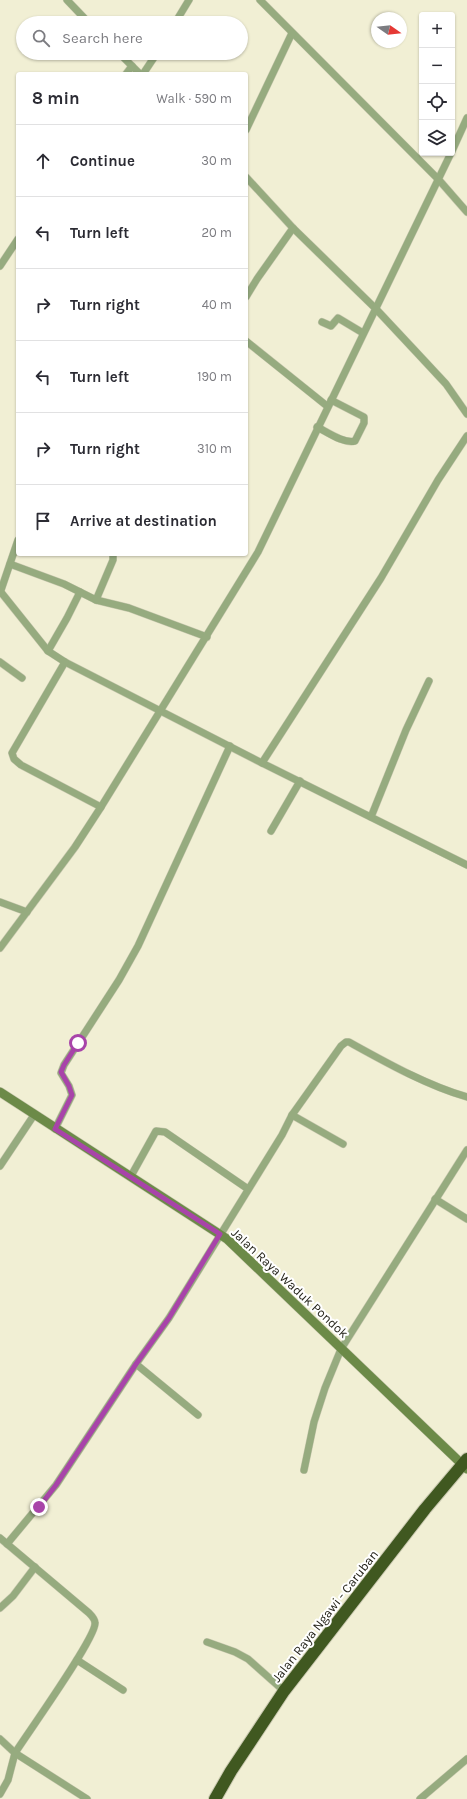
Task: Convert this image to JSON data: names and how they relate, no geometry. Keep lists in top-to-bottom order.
{
  "streets": {
    "highway": ["Jalan Raya Ngawi - Caruban"],
    "street": ["Jalan Raya Waduk Pondok"]
  },
  "crossings": [
    ["Jalan Raya Waduk Pondok", "Jalan Raya Ngawi - Caruban"]
  ],
  "north": "right",
  "page": {
    "map_buttons": ["+", "−"],
    "search": "Search here",
    "heading": ["8 min", "Walk · 590 m"],
    "list": [
      ["Continue", "30 m"],
      ["Turn left", "20 m"],
      ["Turn right", "40 m"],
      ["Turn left", "190 m"],
      ["Turn right", "310 m"],
      "Arrive at destination"
    ]
  }
}
